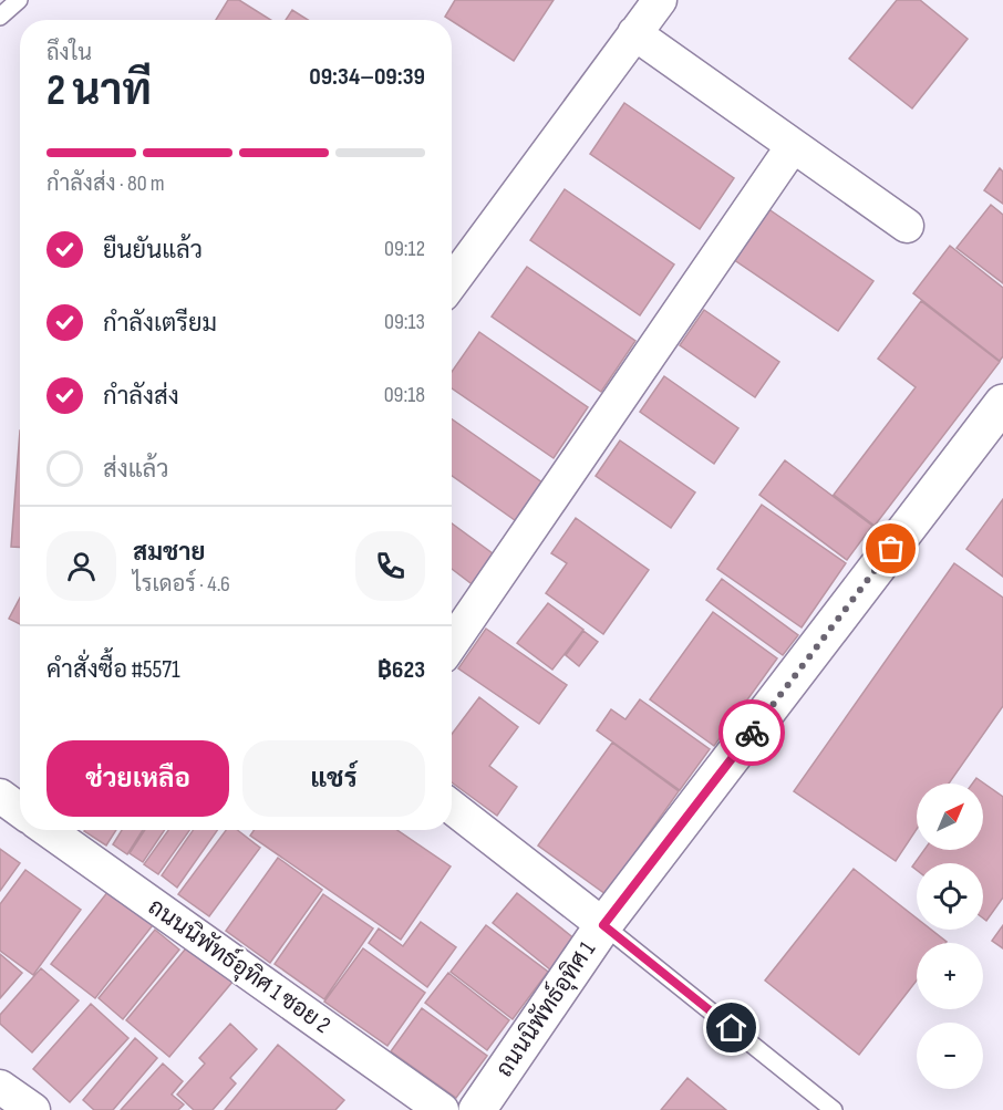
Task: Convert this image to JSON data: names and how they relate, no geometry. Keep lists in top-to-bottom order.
{
  "streets": {
    "street": ["ถนนนิพัทธ์อุทิศ 1 ซอย 2", "ถนนนิพัทธ์อุทิศ 1"]
  },
  "north": "top right",
  "page": {
    "heading": ["2 นาที", "ถึงใน", "09:34–09:39"],
    "panel": [
      "สมชาย",
      "ไรเดอร์ · 4.6",
      "คำสั่งซื้อ #5571",
      "฿623"
    ],
    "bar": "กำลังส่ง · 80 m",
    "list": [
      ["ยืนยันแล้ว", "09:12"],
      ["กำลังเตรียม", "09:13"],
      ["กำลังส่ง", "09:18"],
      "ส่งแล้ว"
    ],
    "buttons": ["ช่วยเหลือ", "แชร์"],
    "map_buttons": ["+", "−"]
  }
}
